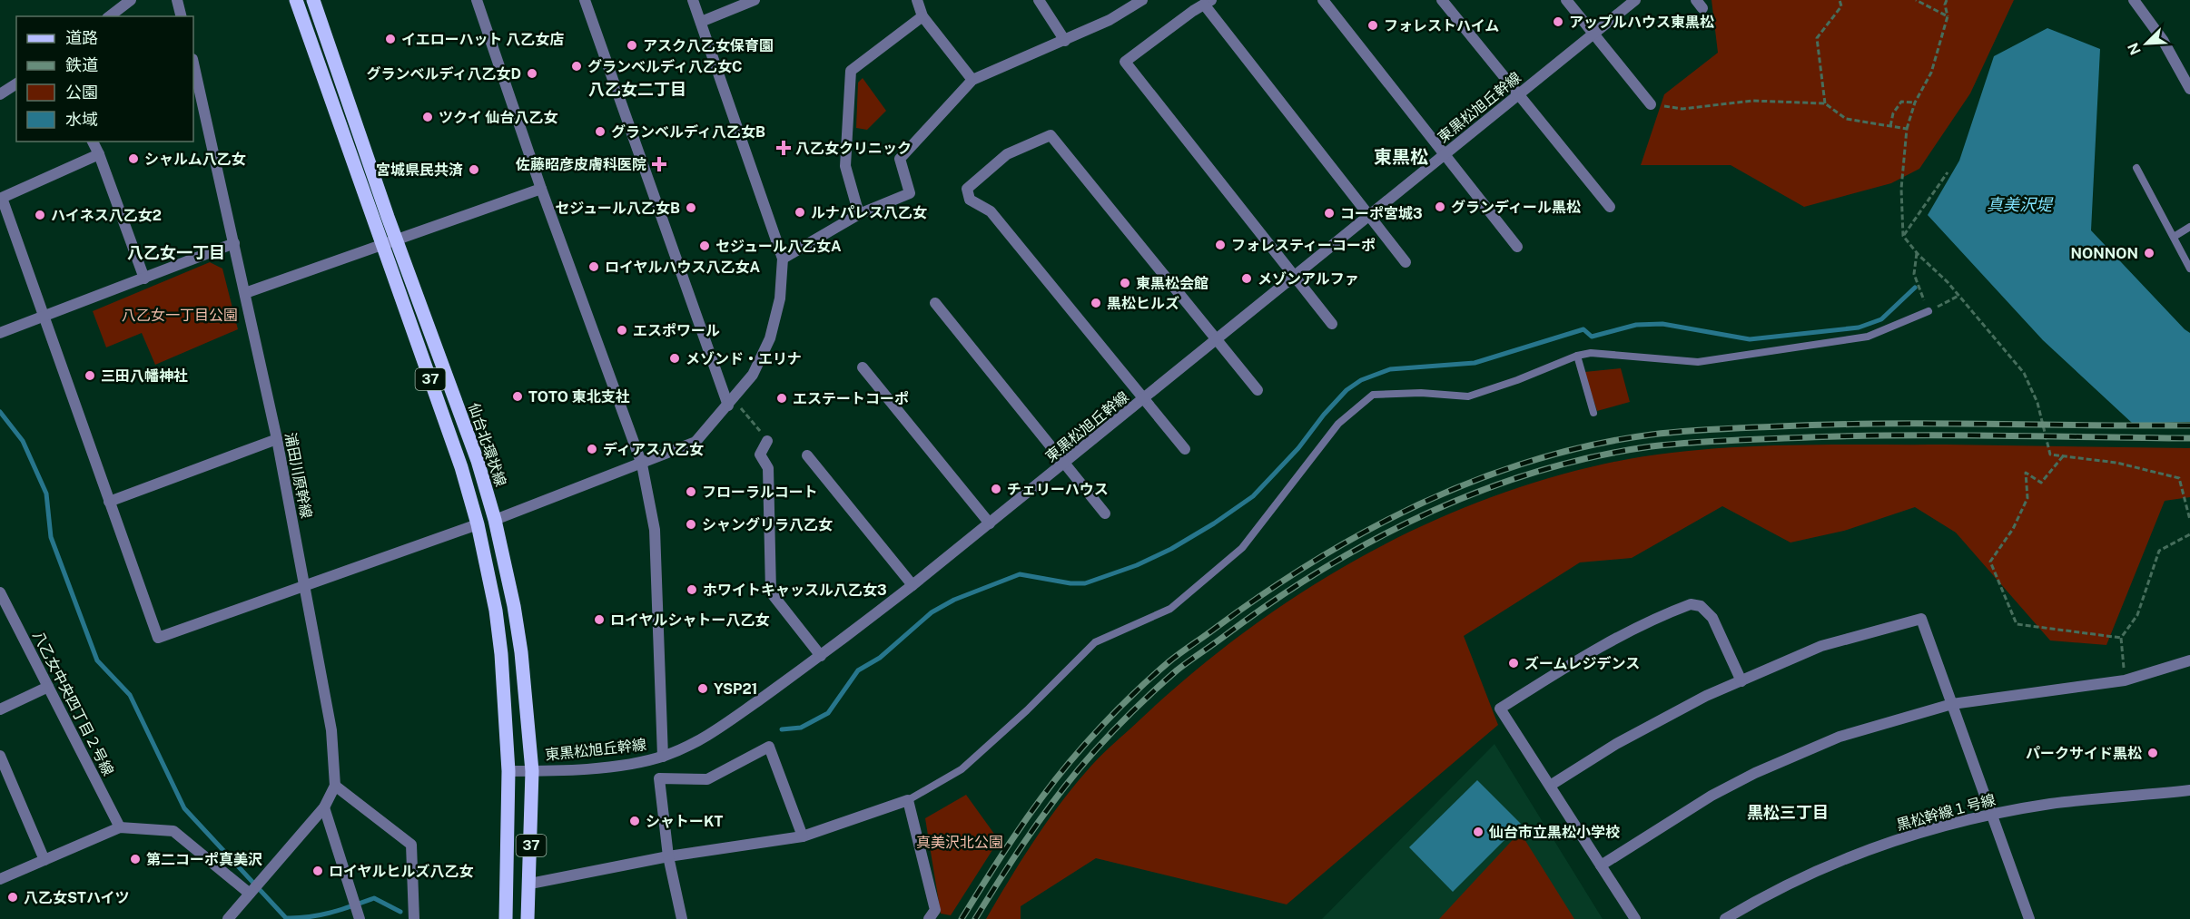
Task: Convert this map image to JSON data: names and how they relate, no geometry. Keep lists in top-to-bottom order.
{
  "streets": {
    "main road": ["37", "仙台北環状線"],
    "street": [
      "東黒松旭丘幹線",
      "浦田川原幹線",
      "八乙女中央四丁目２号線",
      "黒松幹線１号線"
    ]
  },
  "crossings": [
    ["東黒松旭丘幹線", "37"],
    ["東黒松旭丘幹線", "仙台北環状線"]
  ],
  "districts": [
    "八乙女二丁目",
    "東黒松",
    "八乙女一丁目",
    "黒松三丁目"
  ],
  "water": ["真美沢堤"],
  "parks": ["八乙女一丁目公園", "真美沢北公園"],
  "places": {
    "other": [
      "アップルハウス東黒松",
      "フォレストハイム",
      "イエローハット 八乙女店",
      "アスク八乙女保育園",
      "グランベルディ八乙女C",
      "グランベルディ八乙女D",
      "ツクイ 仙台八乙女",
      "グランベルディ八乙女B",
      "シャルム八乙女",
      "宮城県民共済",
      "グランディール黒松",
      "セジュール八乙女B",
      "ルナパレス八乙女",
      "コーポ宮城3",
      "ハイネス八乙女2",
      "フォレスティーコーポ",
      "セジュール八乙女A",
      "NONNON",
      "ロイヤルハウス八乙女A",
      "メゾンアルファ",
      "東黒松会館",
      "黒松ヒルズ",
      "エスポワール",
      "メゾンド・エリナ",
      "三田八幡神社",
      "TOTO 東北支社",
      "エステートコーポ",
      "ディアス八乙女",
      "チェリーハウス",
      "フローラルコート",
      "シャングリラ八乙女",
      "ホワイトキャッスル八乙女3",
      "ロイヤルシャトー八乙女",
      "ズームレジデンス",
      "YSP21",
      "パークサイド黒松",
      "シャトーKT",
      "仙台市立黒松小学校",
      "第二コーポ真美沢",
      "ロイヤルヒルズ八乙女",
      "八乙女STハイツ"
    ],
    "health": ["八乙女クリニック", "佐藤昭彦皮膚科医院"]
  },
  "legend": [
    "道路",
    "鉄道",
    "公園",
    "水域"
  ],
  "north": "bottom left"
}
